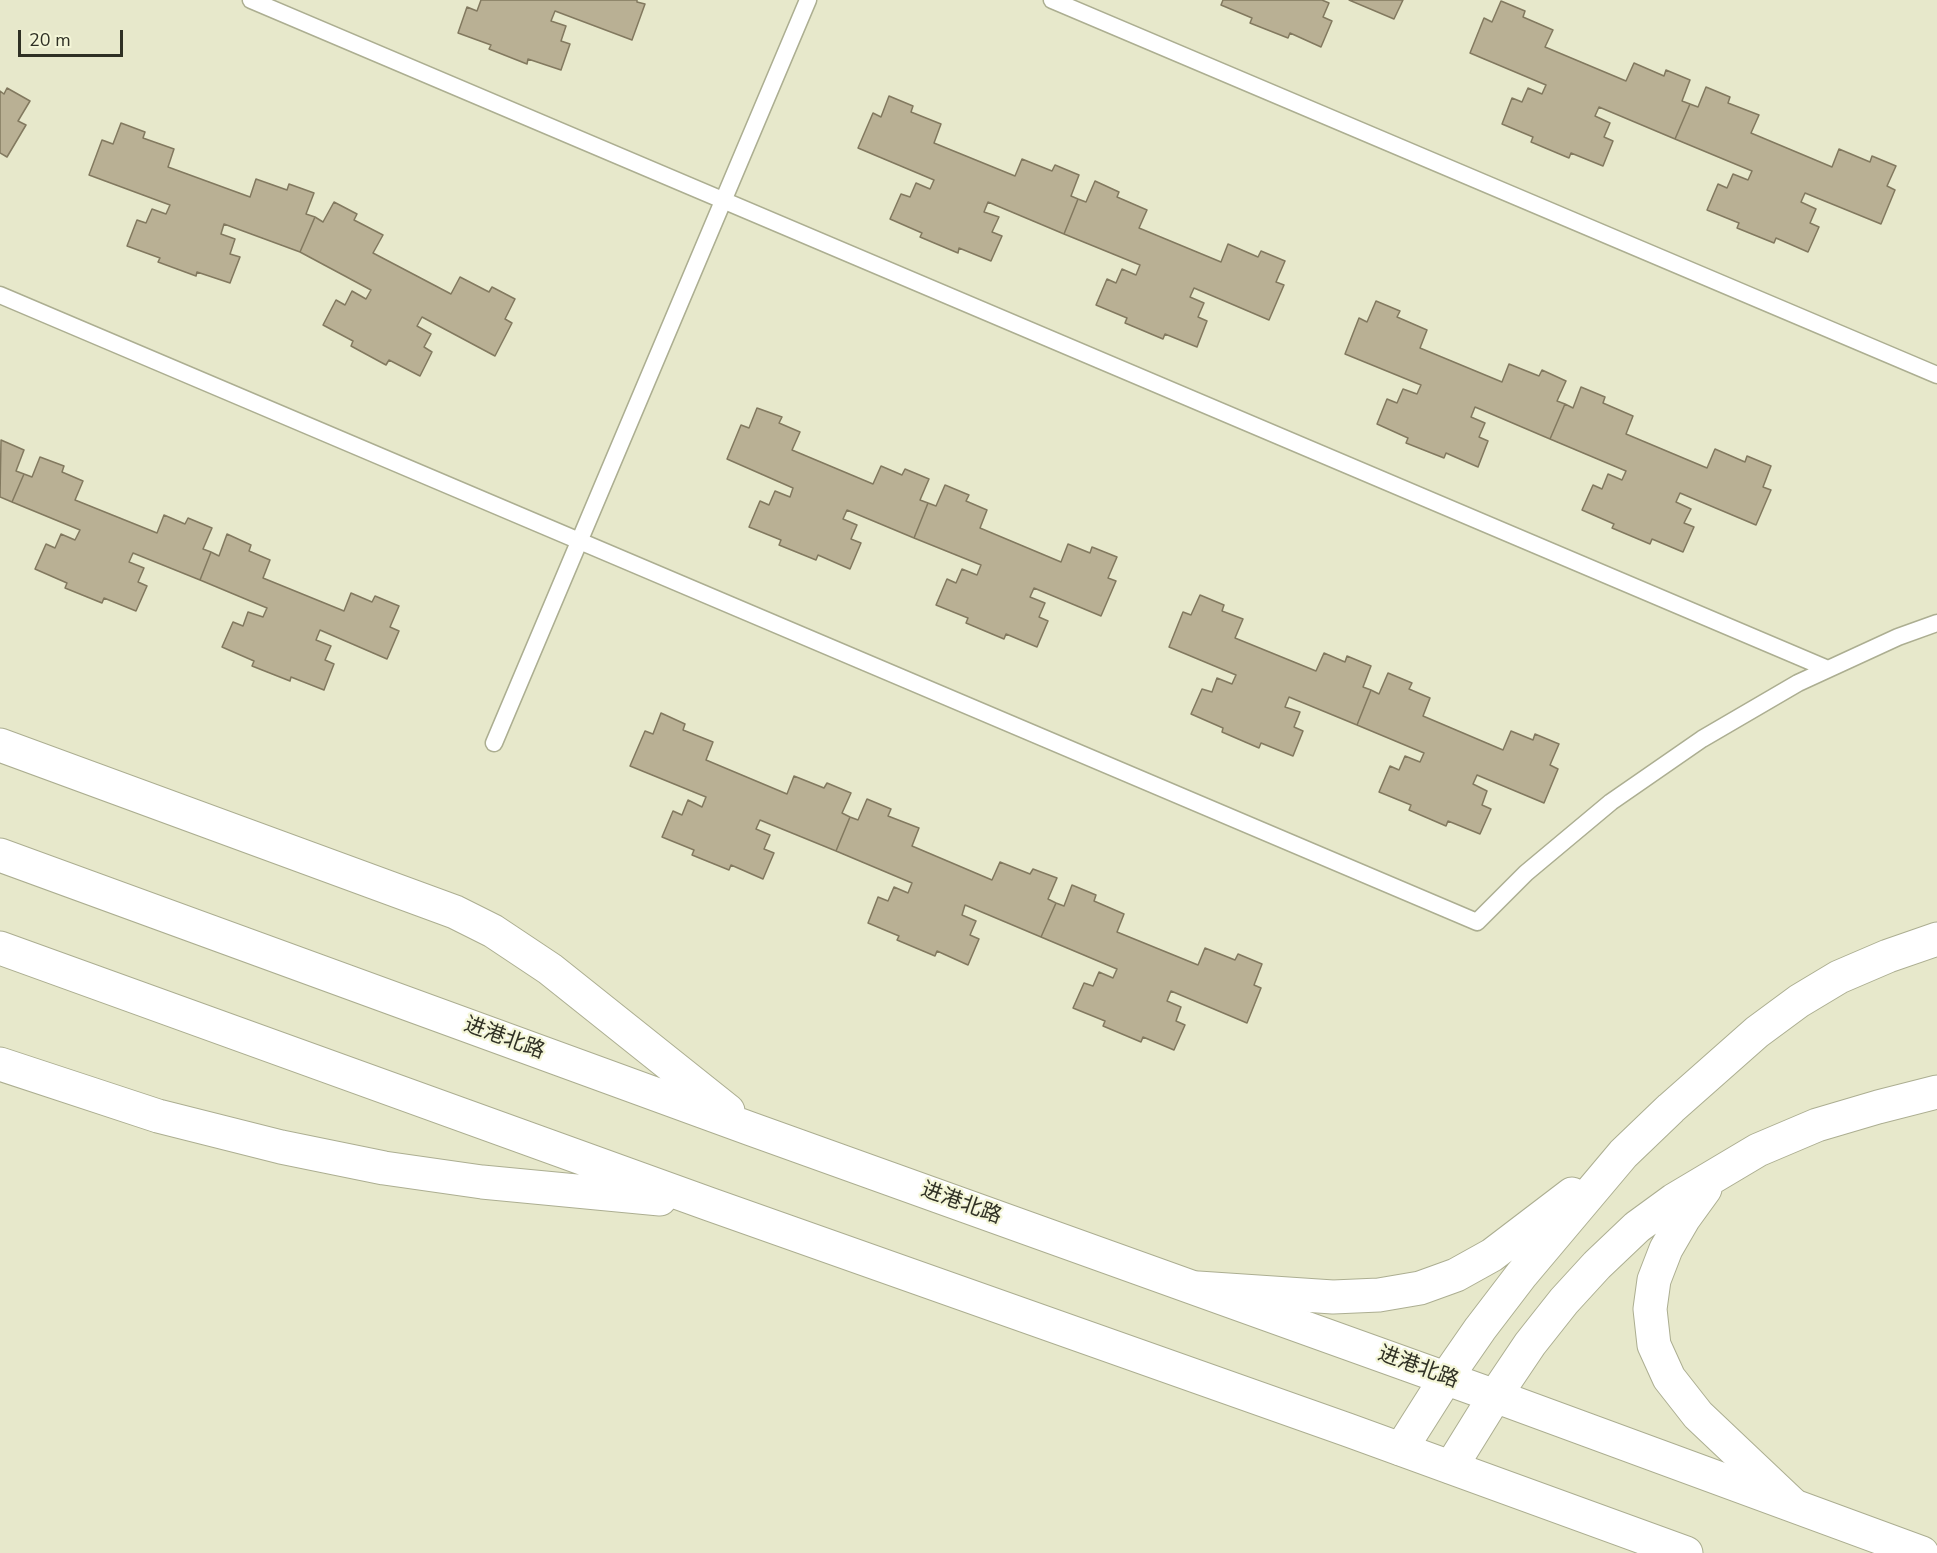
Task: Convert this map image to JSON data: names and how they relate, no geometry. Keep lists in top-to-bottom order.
{
  "streets": {
    "main road": ["进港北路"]
  },
  "scale_bar": "20 m"
}
